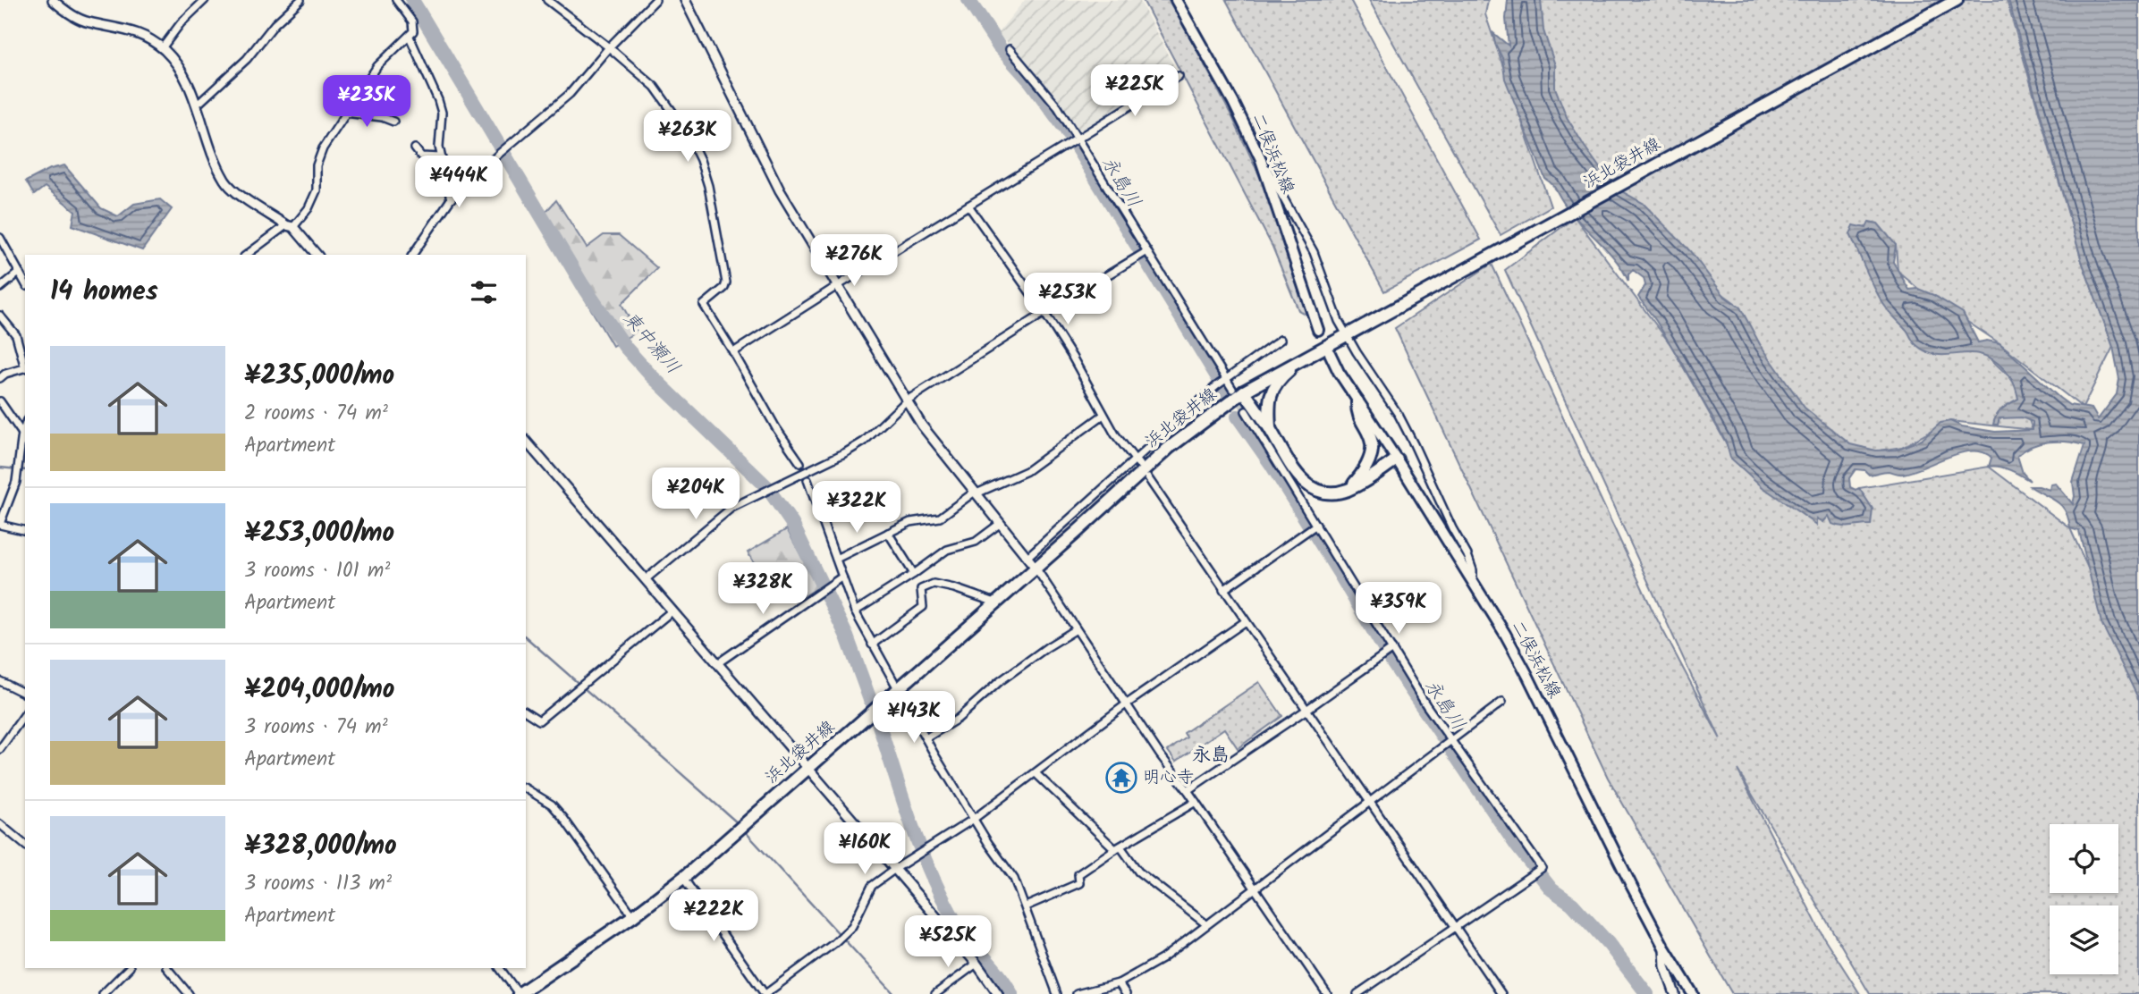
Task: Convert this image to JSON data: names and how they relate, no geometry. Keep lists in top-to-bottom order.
{
  "streets": {
    "main road": ["二俣浜松線", "浜北袋井線"]
  },
  "districts": ["永島"],
  "water": ["永島川", "東中瀬川"],
  "places": {
    "temple": ["明心寺"]
  },
  "page": {
    "price": [
      "¥225K",
      "¥235K",
      "¥263K",
      "¥444K",
      "¥276K",
      "¥253K",
      "¥204K",
      "¥322K",
      "¥328K",
      "¥359K",
      "¥143K",
      "¥160K",
      "¥222K",
      "¥525K"
    ],
    "heading": "14 homes",
    "list": [
      {
        "name": "¥235,000/mo",
        "note": "2 rooms · 74 m² · Apartment"
      },
      {
        "name": "¥253,000/mo",
        "note": "3 rooms · 101 m² · Apartment"
      },
      {
        "name": "¥204,000/mo",
        "note": "3 rooms · 74 m² · Apartment"
      },
      {
        "name": "¥328,000/mo",
        "note": "3 rooms · 113 m² · Apartment"
      }
    ]
  }
}
